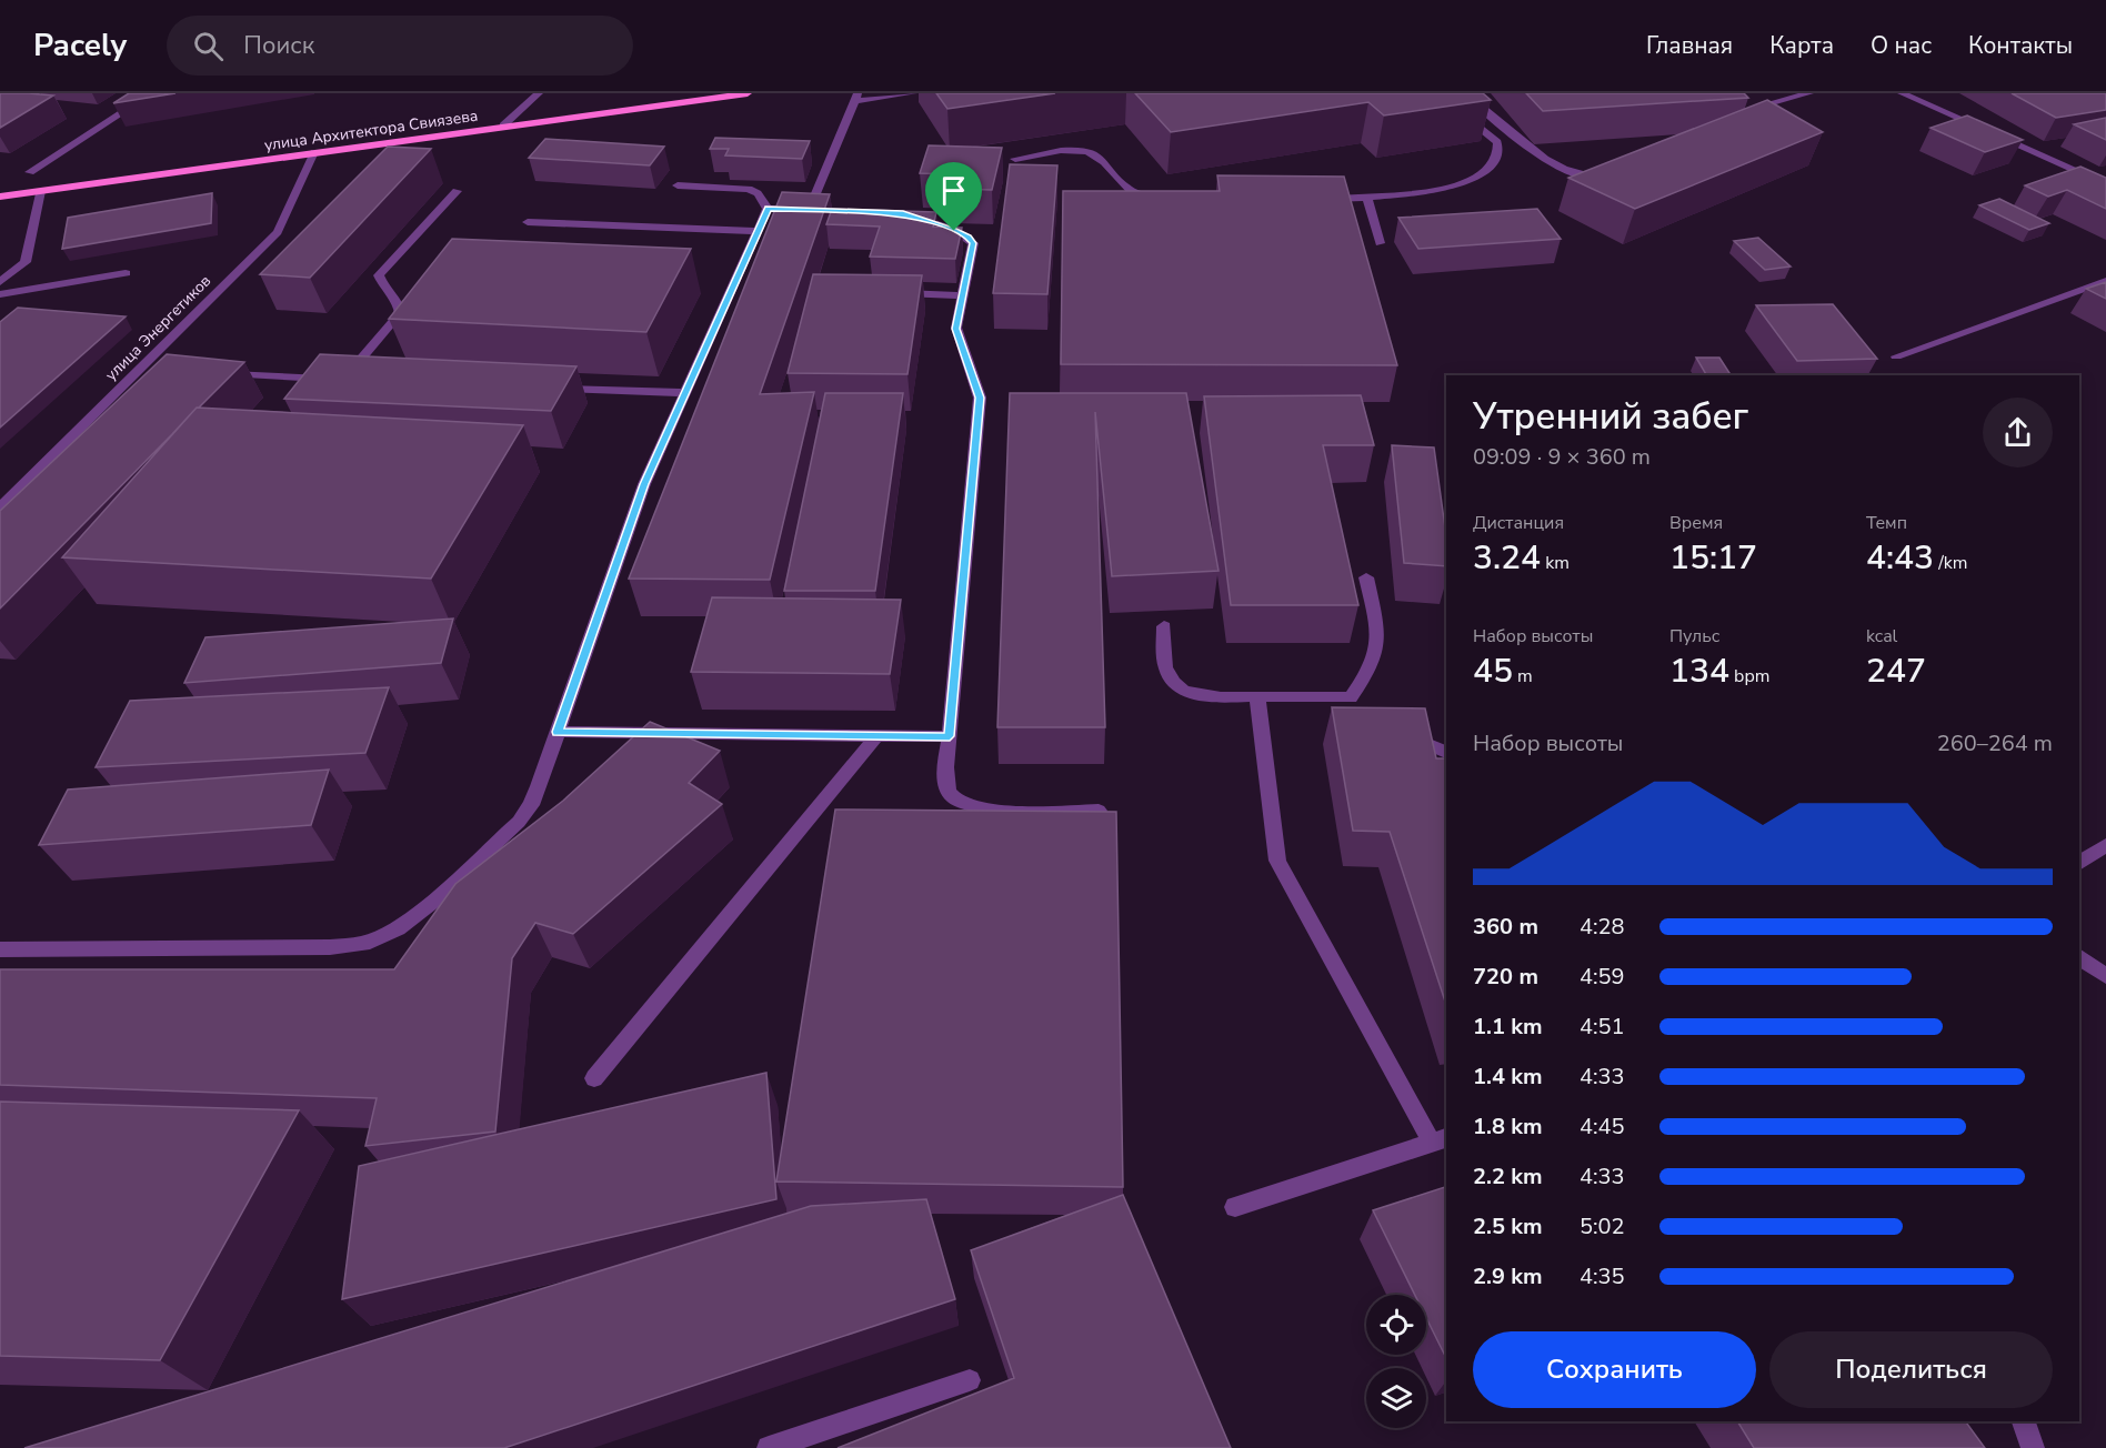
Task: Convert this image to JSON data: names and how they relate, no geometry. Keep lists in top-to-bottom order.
{
  "streets": {
    "main road": ["улица Архитектора Свиязева"],
    "street": ["улица Энергетиков"]
  },
  "crossings": [
    ["улица Архитектора Свиязева", "улица Энергетиков"]
  ],
  "page": {
    "header": "Pacely",
    "search": "Поиск",
    "nav": [
      "Главная",
      "Карта",
      "О нас",
      "Контакты"
    ],
    "heading": ["Утренний забег", "09:09 · 9 × 360 m"],
    "stats": [
      ["Дистанция", "3.24 km"],
      ["Время", "15:17"],
      ["Темп", "4:43 /km"],
      ["Набор высоты", "45 m"],
      ["Пульс", "134 bpm"],
      ["kcal", "247"]
    ],
    "chart": ["Набор высоты", "260–264 m"],
    "list": [
      {
        "name": "360 m",
        "note": "4:28"
      },
      {
        "name": "720 m",
        "note": "4:59"
      },
      {
        "name": "1.1 km",
        "note": "4:51"
      },
      {
        "name": "1.4 km",
        "note": "4:33"
      },
      {
        "name": "1.8 km",
        "note": "4:45"
      },
      {
        "name": "2.2 km",
        "note": "4:33"
      },
      {
        "name": "2.5 km",
        "note": "5:02"
      },
      {
        "name": "2.9 km",
        "note": "4:35"
      }
    ],
    "buttons": ["Сохранить", "Поделиться"]
  }
}
